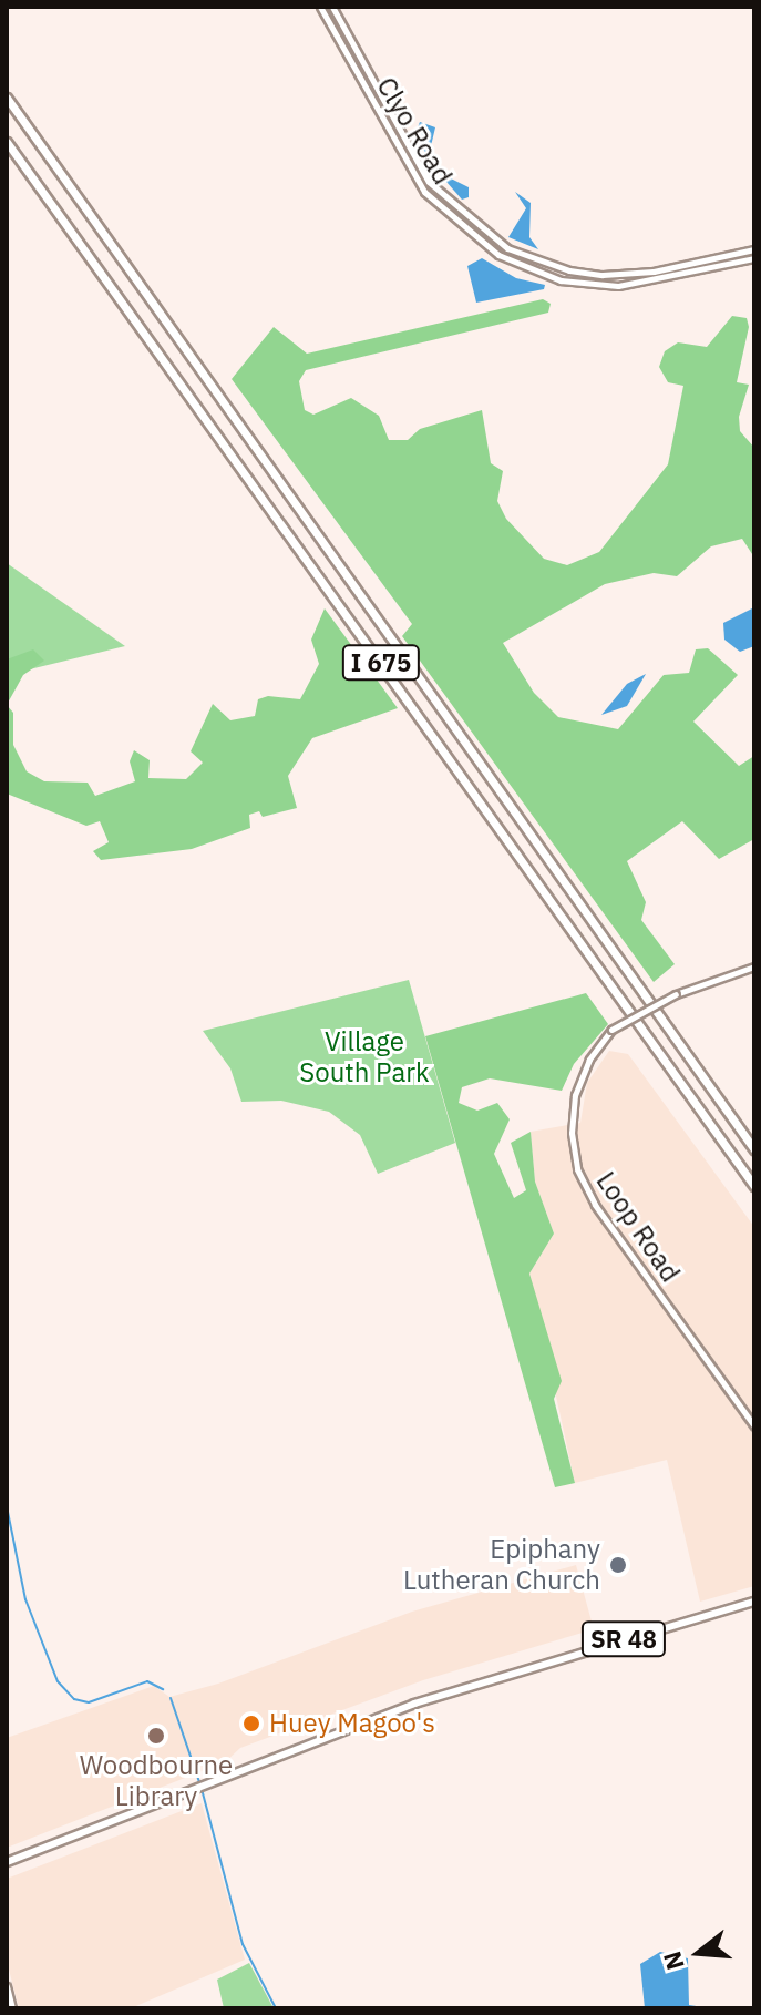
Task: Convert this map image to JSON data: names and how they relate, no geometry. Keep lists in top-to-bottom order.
{
  "streets": {
    "highway": ["I 675"],
    "main road": ["SR 48"],
    "street": ["Clyo Road", "Loop Road"]
  },
  "parks": ["Village South Park"],
  "places": ["Epiphany Lutheran Church", "Huey Magoo's", "Woodbourne Library"],
  "north": "left"
}
